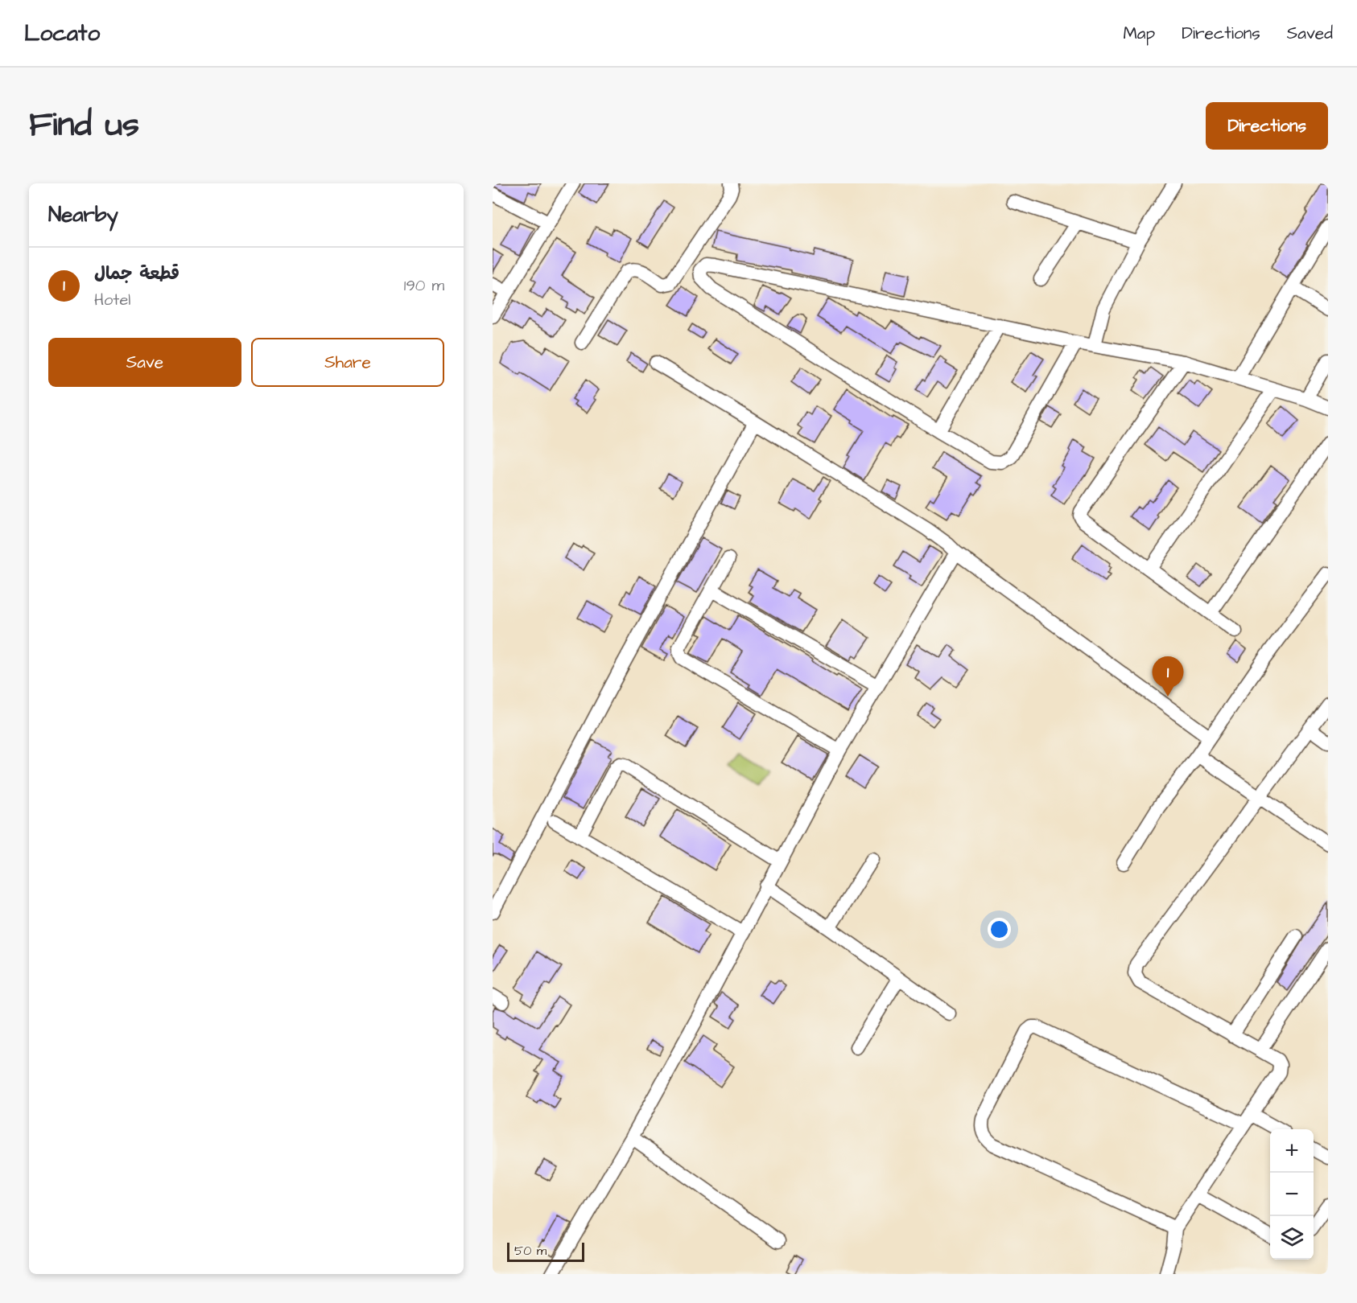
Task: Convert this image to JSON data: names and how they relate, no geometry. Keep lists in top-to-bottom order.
{
  "scale_bar": "50 m",
  "page": {
    "header": "Locato",
    "nav": ["Map", "Directions", "Saved"],
    "title": "Find us",
    "buttons": [
      "Directions",
      ["Save", "Share"]
    ],
    "heading": "Nearby",
    "list": [
      {
        "mark": "1",
        "name": "قطعة جمال",
        "note": "Hotel",
        "value": "190 m"
      }
    ],
    "pins": "1",
    "map_buttons": ["+", "−"],
    "scale": "50 m"
  }
}
